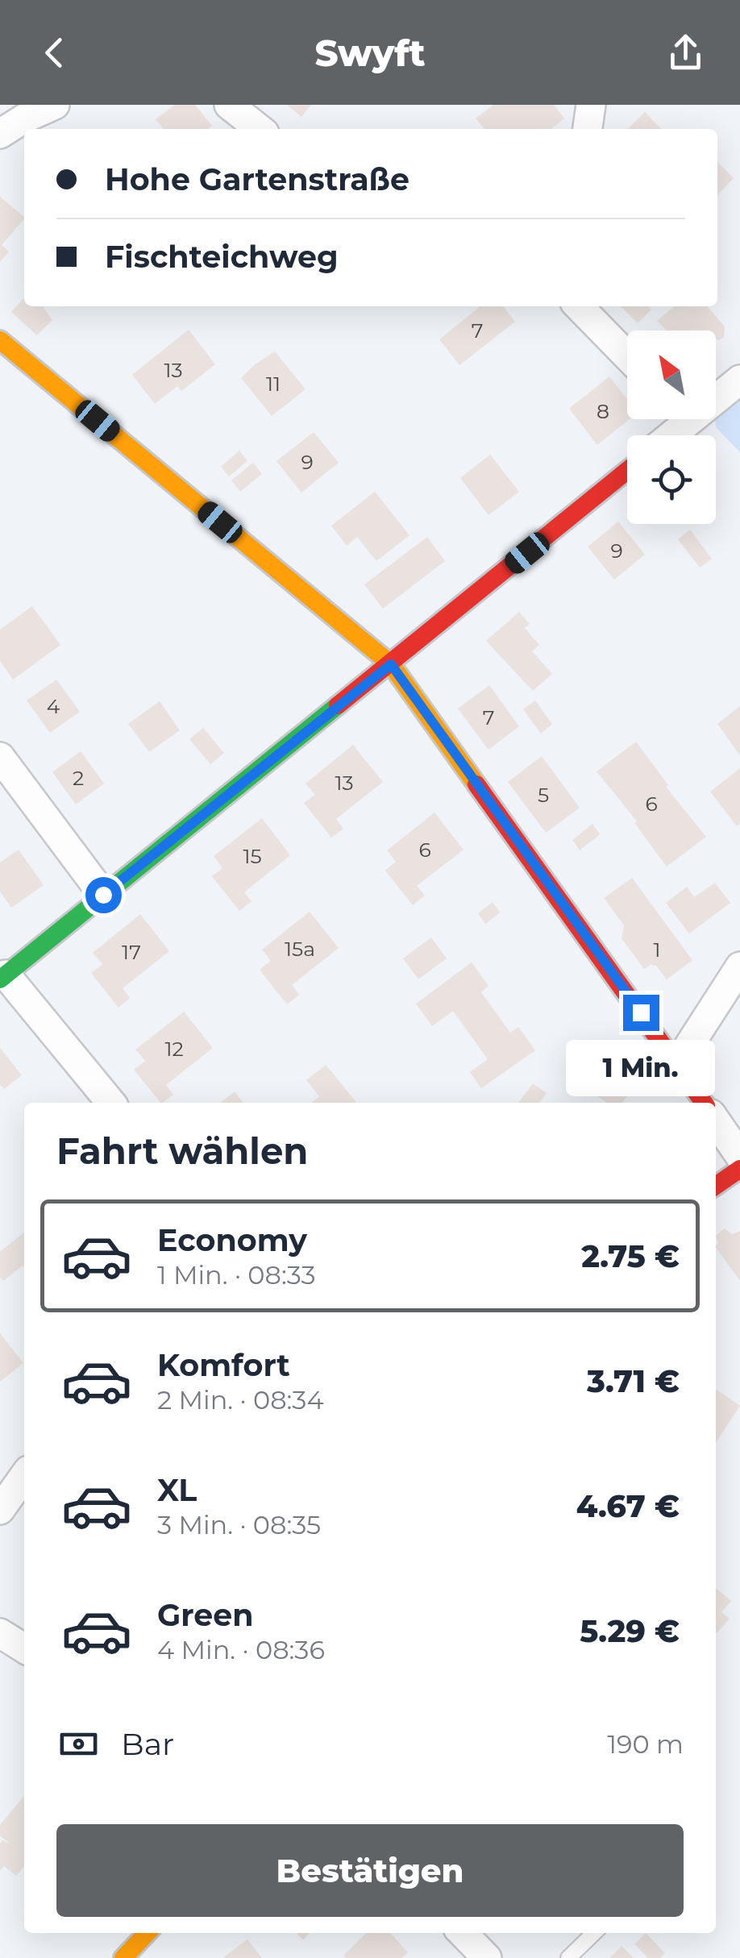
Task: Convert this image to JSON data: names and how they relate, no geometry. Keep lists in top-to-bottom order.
{
  "house_numbers": [
    "7",
    "13",
    "11",
    "8",
    "9",
    "9",
    "4",
    "7",
    "2",
    "13",
    "5",
    "6",
    "6",
    "15",
    "15a",
    "1",
    "17",
    "12"
  ],
  "north": "top left",
  "page": {
    "header": "Swyft",
    "banner": ["Hohe Gartenstraße", "Fischteichweg"],
    "bubble": "1 Min.",
    "heading": "Fahrt wählen",
    "list": [
      {
        "name": "Economy",
        "note": "1 Min. · 08:33",
        "value": "2.75 €"
      },
      {
        "name": "Komfort",
        "note": "2 Min. · 08:34",
        "value": "3.71 €"
      },
      {
        "name": "XL",
        "note": "3 Min. · 08:35",
        "value": "4.67 €"
      },
      {
        "name": "Green",
        "note": "4 Min. · 08:36",
        "value": "5.29 €"
      }
    ],
    "pay": ["Bar", "190 m"],
    "buttons": "Bestätigen"
  }
}
